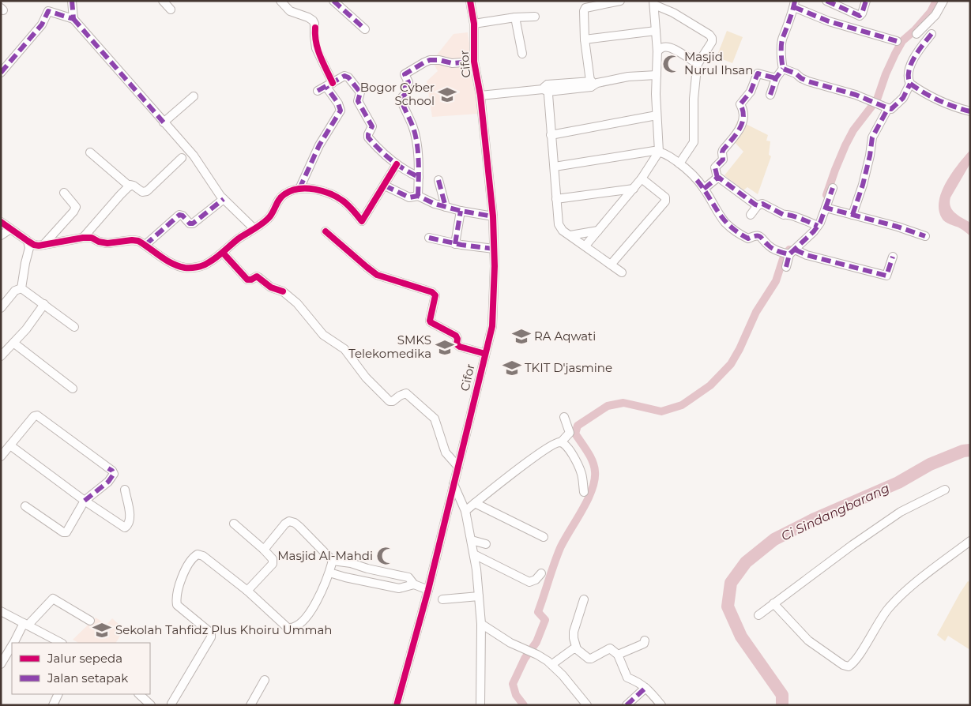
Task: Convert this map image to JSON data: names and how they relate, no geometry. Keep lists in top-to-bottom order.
{
  "streets": {
    "street": ["Cifor"]
  },
  "water": ["Ci Sindangbarang"],
  "places": {
    "mosque": ["Masjid Nurul Ihsan", "Masjid Al-Mahdi"],
    "school or university": [
      "Bogor Cyber School",
      "RA Aqwati",
      "SMKS Telekomedika",
      "TKIT D'jasmine",
      "Sekolah Tahfidz Plus Khoiru Ummah"
    ]
  },
  "legend": ["Jalur sepeda", "Jalan setapak"]
}
